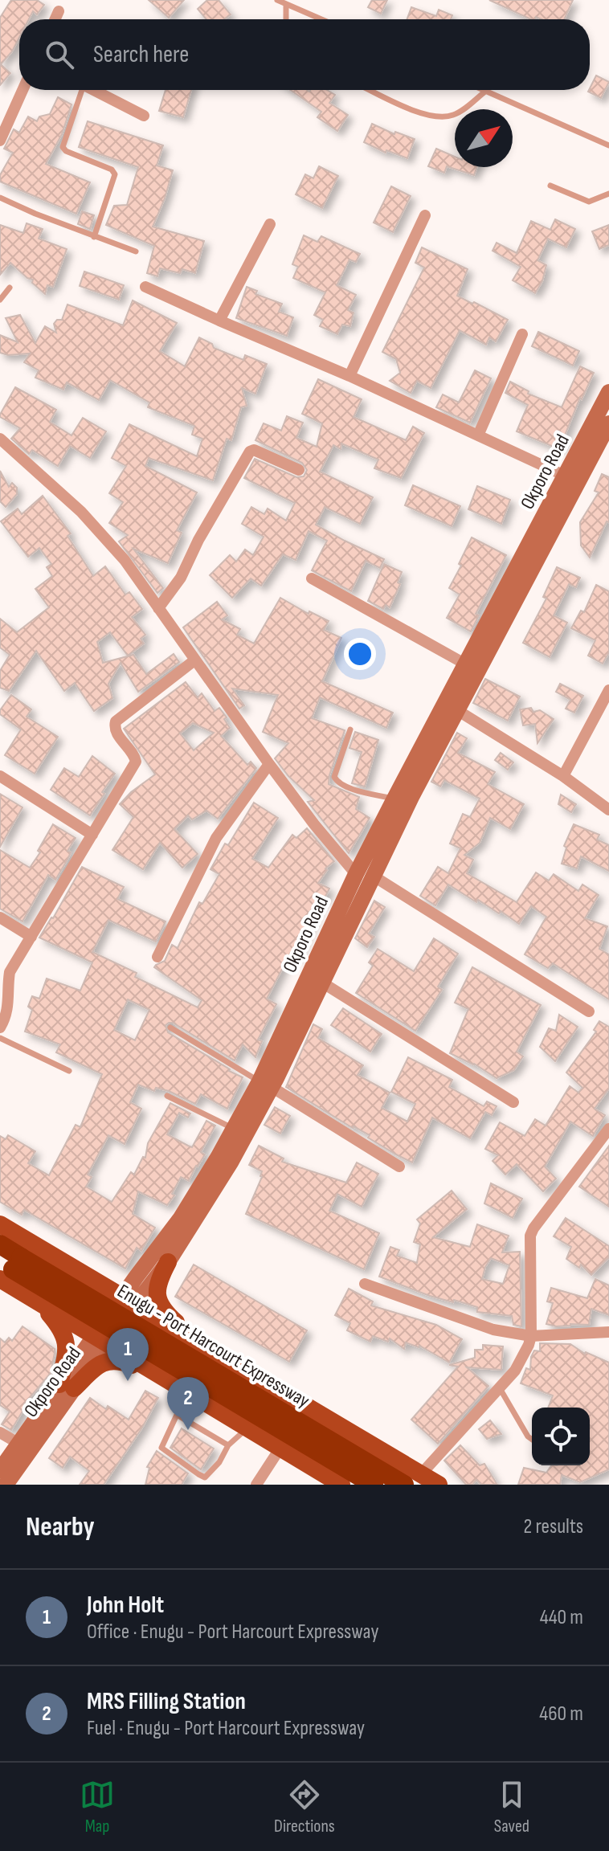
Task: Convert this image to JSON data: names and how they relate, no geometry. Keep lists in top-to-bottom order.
{
  "streets": {
    "highway": ["Enugu - Port Harcourt Expressway"],
    "main road": ["Okporo Road"]
  },
  "north": "top right",
  "page": {
    "search": "Search here",
    "pins": ["1", "2"],
    "heading": ["Nearby", "2 results"],
    "list": [
      {
        "mark": "1",
        "name": "John Holt",
        "note": "Office · Enugu - Port Harcourt Expressway",
        "value": "440 m"
      },
      {
        "mark": "2",
        "name": "MRS Filling Station",
        "note": "Fuel · Enugu - Port Harcourt Expressway",
        "value": "460 m"
      }
    ],
    "nav": ["Map", "Directions", "Saved"]
  }
}
